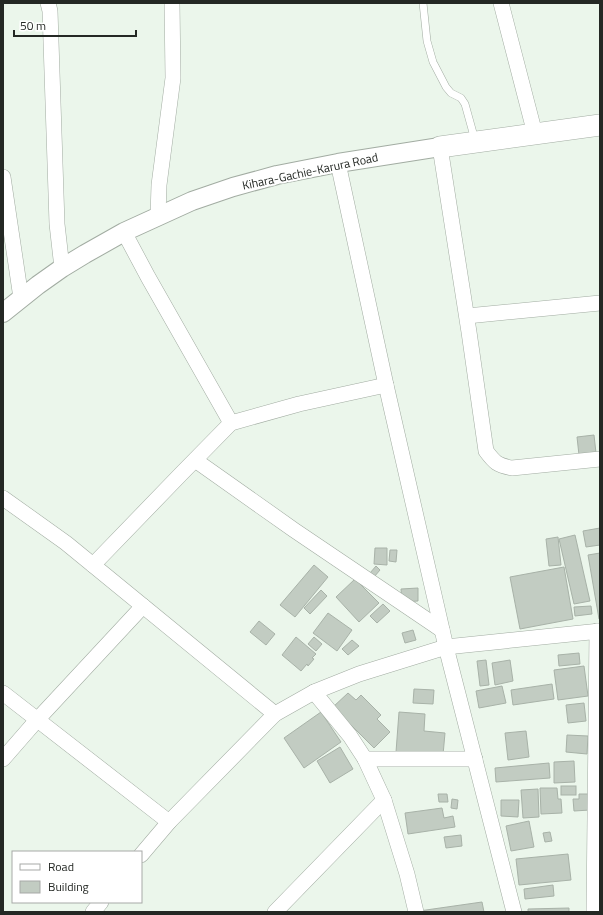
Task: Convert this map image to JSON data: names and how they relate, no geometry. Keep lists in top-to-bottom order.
{
  "streets": {
    "main road": ["Kihara-Gachie-Karura Road"]
  },
  "legend": ["Road", "Building"],
  "scale_bar": "50 m"
}
